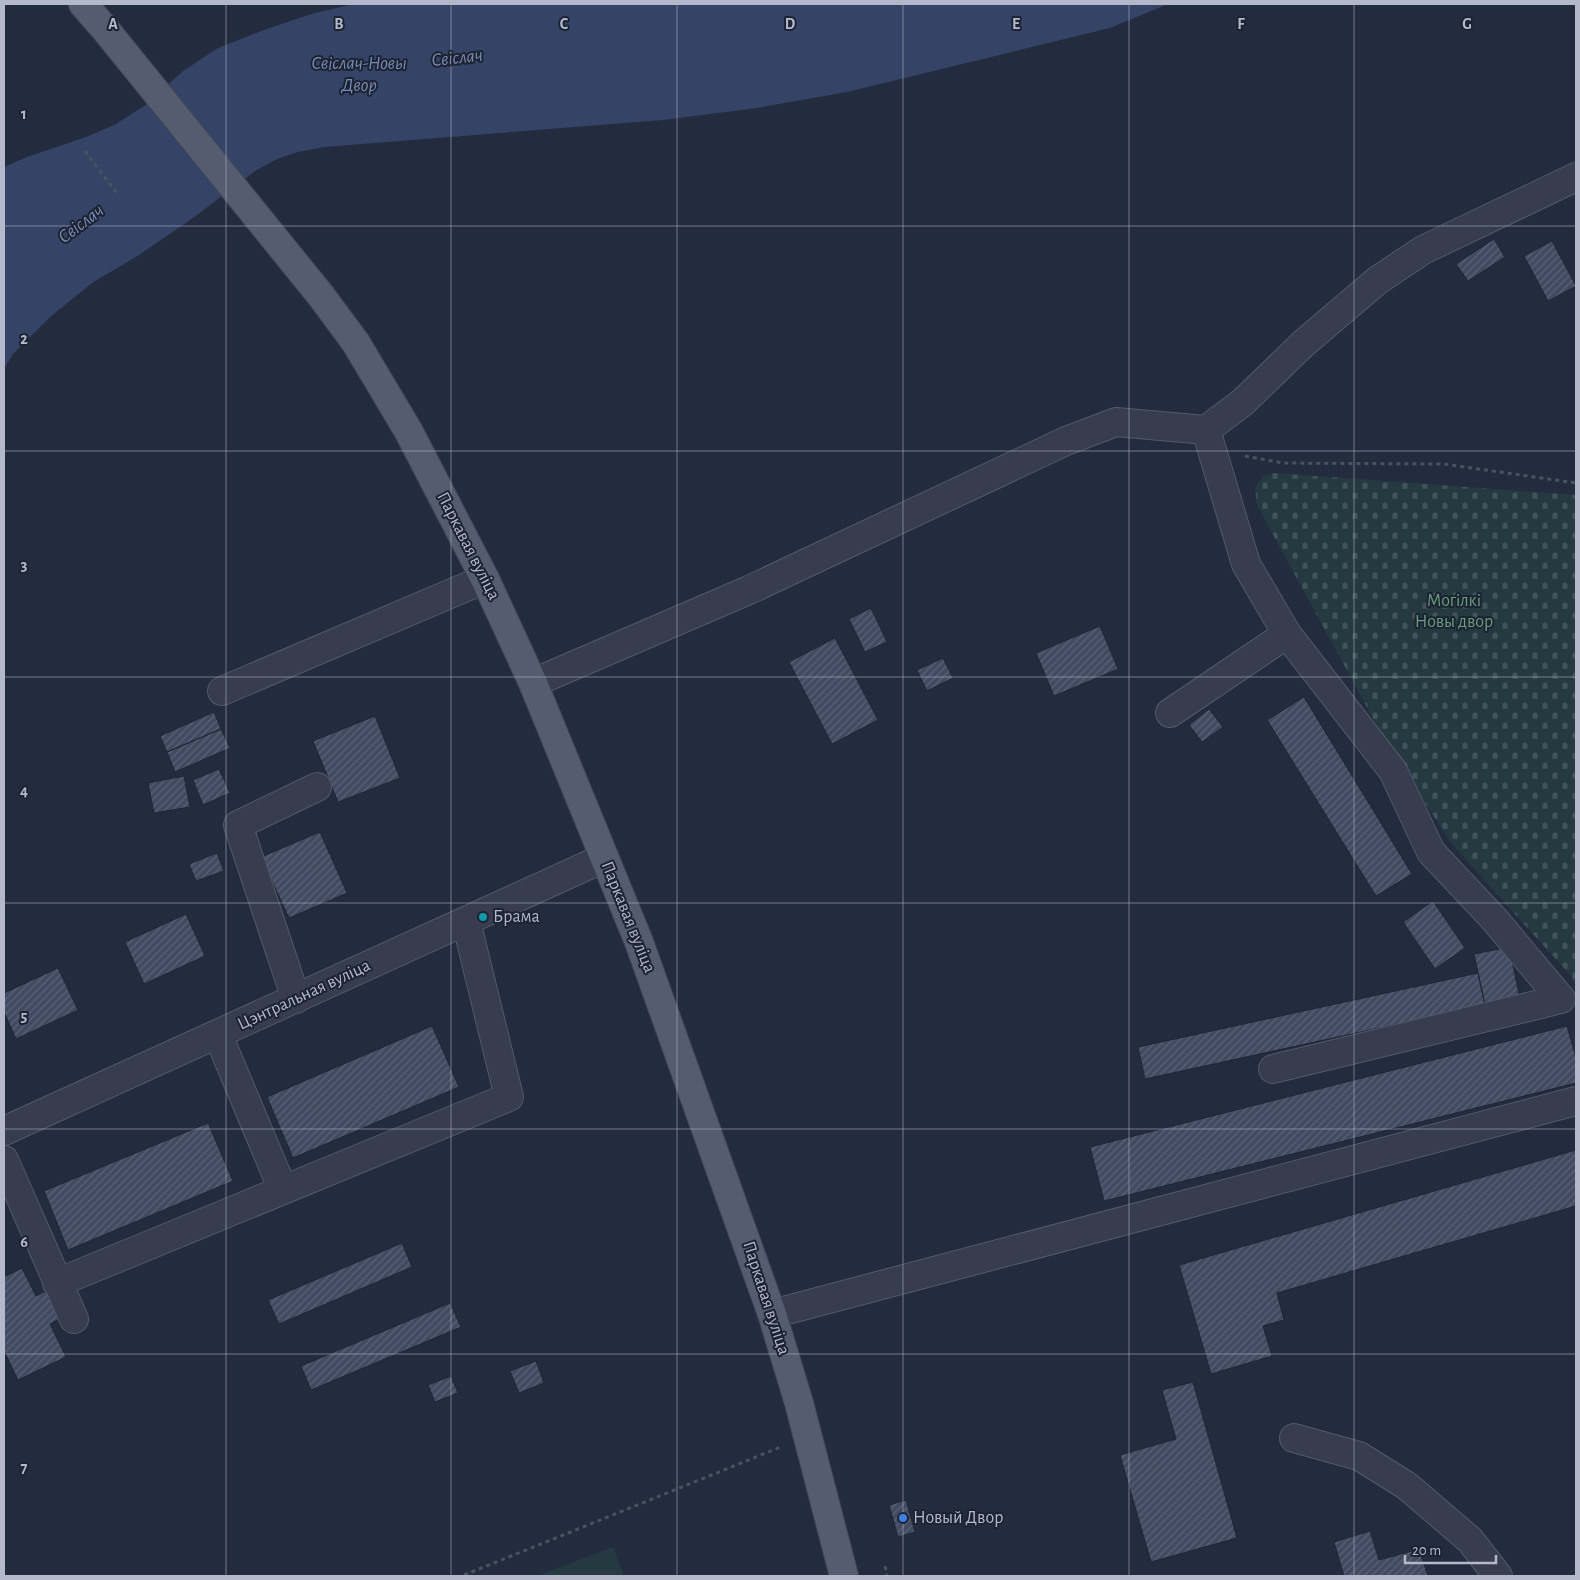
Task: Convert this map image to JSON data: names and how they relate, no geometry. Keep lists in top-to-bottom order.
{
  "streets": {
    "main road": ["Паркавая вуліца"],
    "street": ["Цэнтральная вуліца"]
  },
  "crossings": [
    ["Паркавая вуліца", "Цэнтральная вуліца"]
  ],
  "water": ["Свіслач", "Свіслач-Новы Двор"],
  "parks": ["Могілкі Новы двор"],
  "places": ["Брама", "Новый Двор"],
  "scale_bar": "20 m",
  "grid": {
    "columns": [
      "A",
      "B",
      "C",
      "D",
      "E",
      "F",
      "G"
    ],
    "rows": [
      "1",
      "2",
      "3",
      "4",
      "5",
      "6",
      "7"
    ]
  }
}
